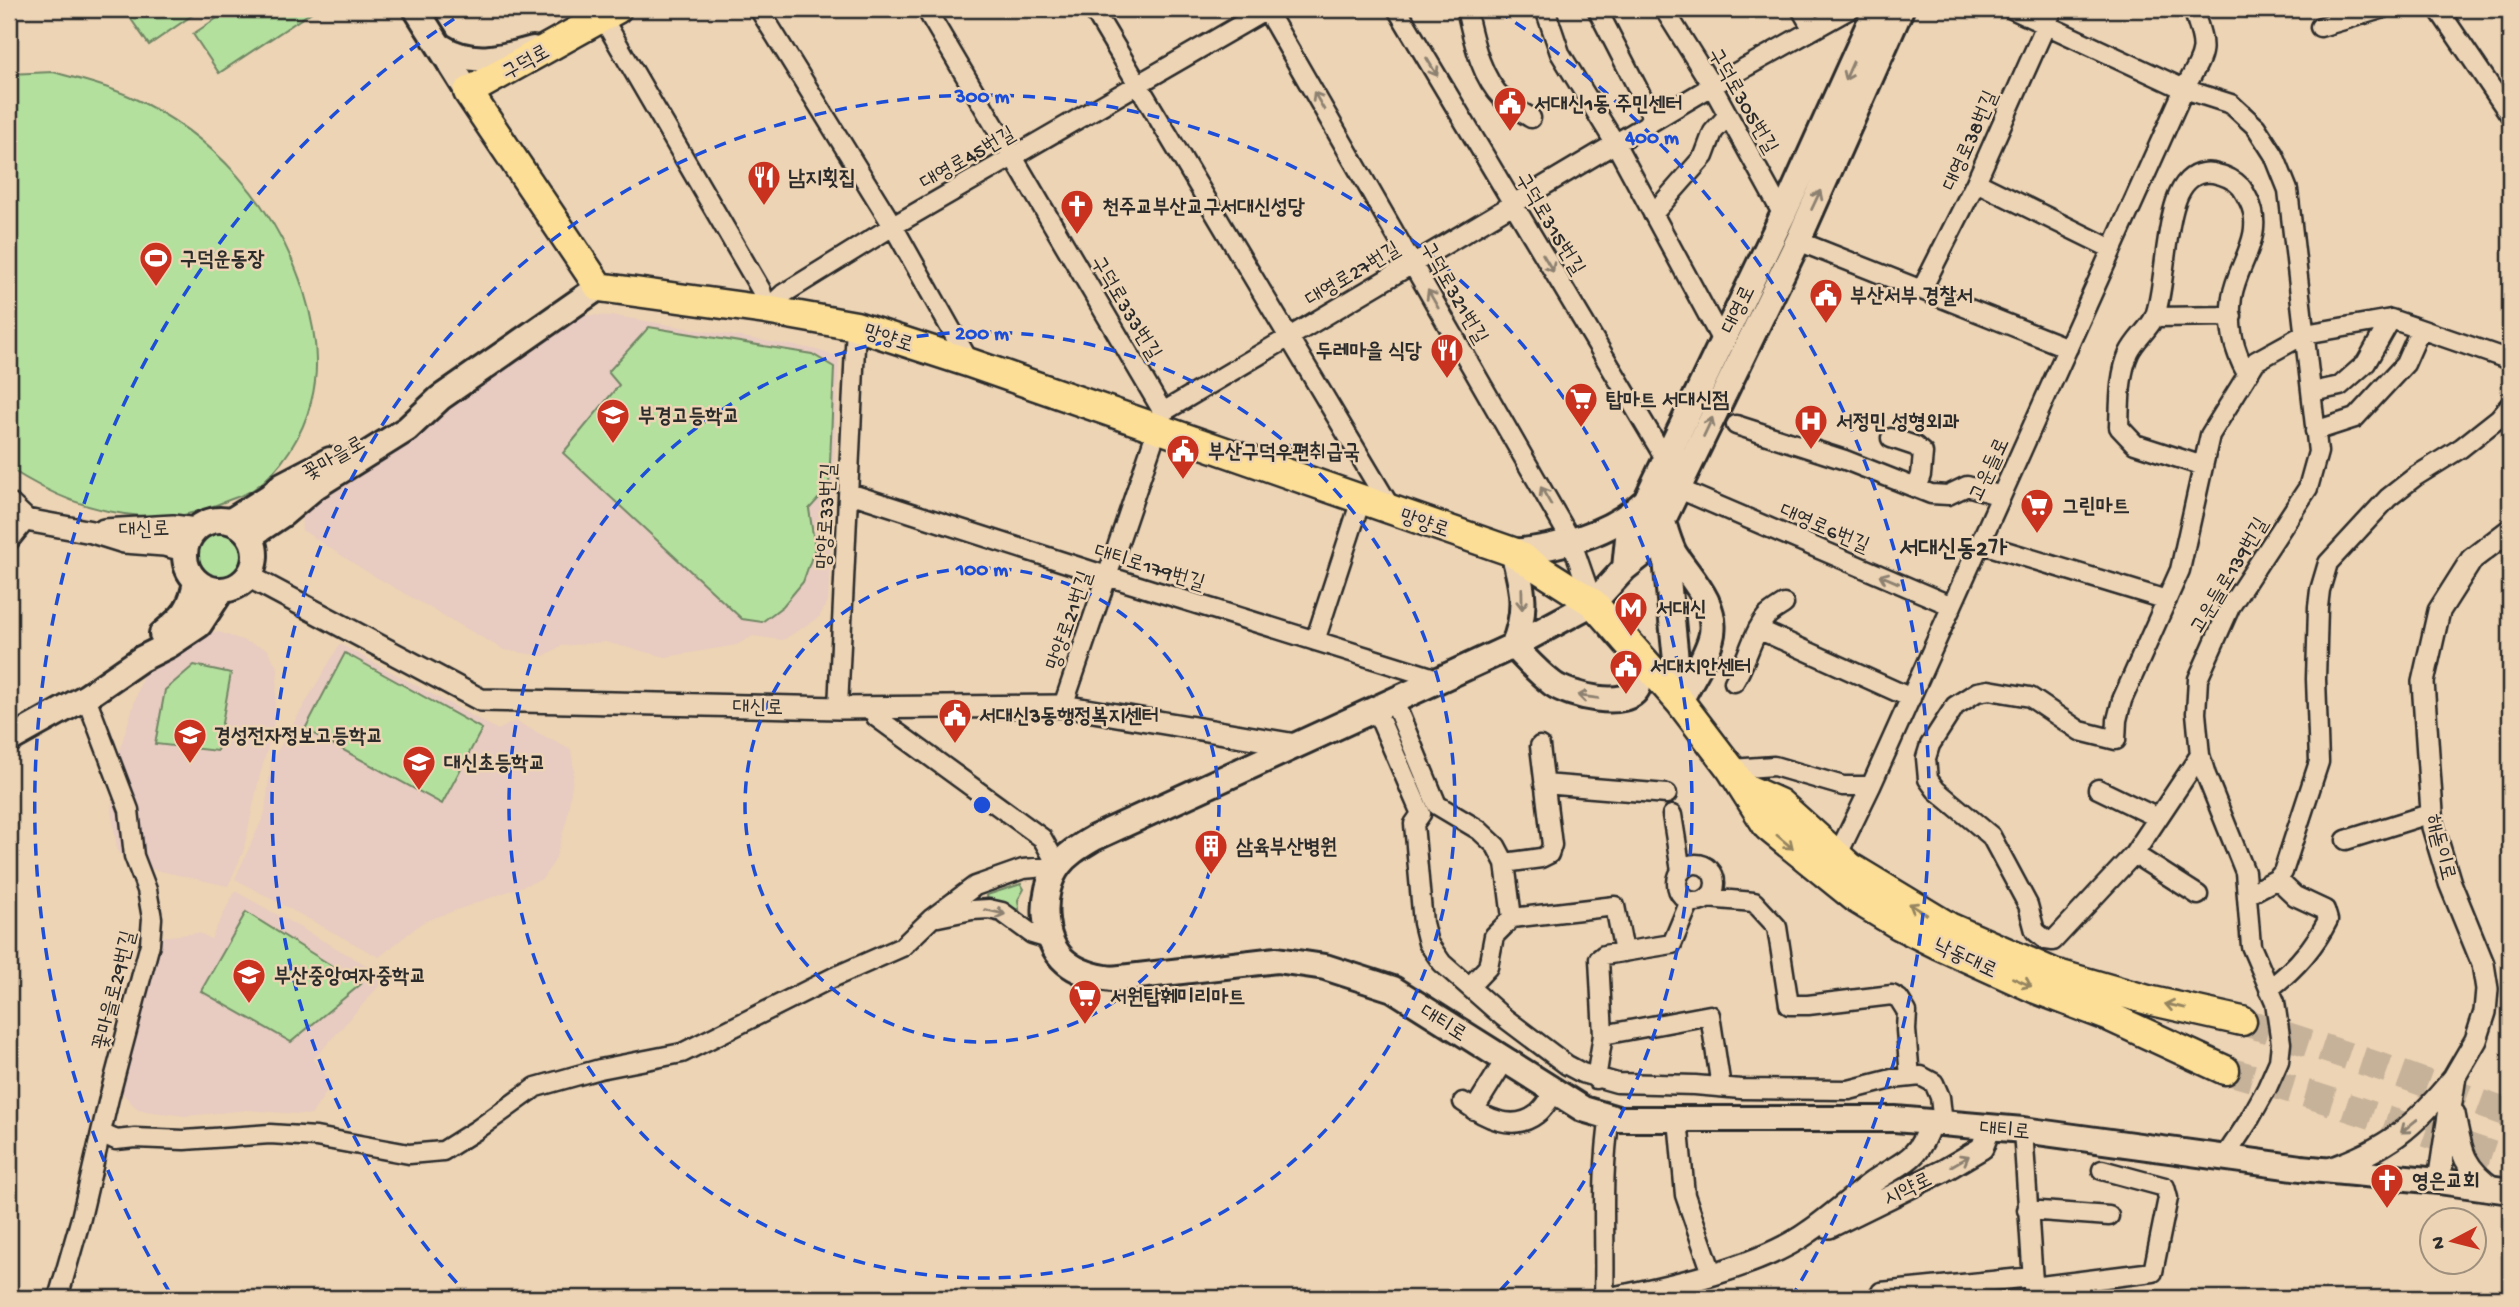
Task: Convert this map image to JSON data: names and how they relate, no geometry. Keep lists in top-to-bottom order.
{
  "streets": {
    "main road": [
      "구덕로",
      "대영로",
      "망양로",
      "꽃마을로",
      "낙동대로",
      "대티로"
    ],
    "street": [
      "구덕로305번길",
      "대영로38번길",
      "대영로45번길",
      "구덕로315번길",
      "대영로27번길",
      "구덕로321번길",
      "구덕로333번길",
      "고운들로",
      "망양로33번길",
      "대영로6번길",
      "대신로",
      "대티로179번길",
      "고운들로139번길",
      "망양로21번길",
      "해돋이로",
      "꽃마을로29번길",
      "시약로"
    ]
  },
  "crossings": [
    ["구덕로305번길", "대영로27번길"],
    ["구덕로305번길", "대영로"],
    ["대영로38번길", "고운들로139번길"],
    ["대영로45번길", "구덕로321번길"],
    ["대영로45번길", "구덕로333번길"],
    ["대영로45번길", "망양로"],
    ["구덕로315번길", "대영로27번길"],
    ["구덕로315번길", "대영로"],
    ["대영로27번길", "구덕로321번길"],
    ["대영로27번길", "구덕로333번길"],
    ["대영로27번길", "망양로"],
    ["대영로27번길", "망양로21번길"],
    ["구덕로321번길", "망양로"],
    ["구덕로321번길", "낙동대로"],
    ["구덕로321번길", "대티로"],
    ["구덕로333번길", "망양로"],
    ["구덕로333번길", "망양로21번길"],
    ["대영로", "대영로6번길"],
    ["망양로", "꽃마을로"],
    ["망양로", "망양로33번길"],
    ["망양로", "망양로21번길"],
    ["망양로", "낙동대로"],
    ["망양로", "대티로"],
    ["꽃마을로", "대신로"],
    ["고운들로", "대영로6번길"],
    ["고운들로", "고운들로139번길"],
    ["고운들로", "낙동대로"],
    ["망양로33번길", "대신로"],
    ["망양로33번길", "대티로179번길"],
    ["대신로", "망양로21번길"],
    ["대신로", "대티로"],
    ["대티로179번길", "망양로21번길"],
    ["대티로179번길", "대티로"],
    ["고운들로139번길", "대티로"],
    ["해돋이로", "대티로"],
    ["낙동대로", "대티로"],
    ["대티로", "시약로"]
  ],
  "districts": ["서대신동2가"],
  "places": {
    "public building": [
      "서대신1동 주민센터",
      "부산서부 경찰서",
      "부산구덕우편취급국",
      "서대치안센터",
      "서대신3동행정복지센터"
    ],
    "restaurant": ["남지횟집", "두레마을 식당"],
    "church": ["천주교부산교구서대신성당", "영은교회"],
    "sports": ["구덕운동장"],
    "supermarket": ["탑마트 서대신점", "그린마트", "서원탑훼미리마트"],
    "school or university": [
      "부경고등학교",
      "경성전자정보고등학교",
      "대신초등학교",
      "부산중앙여자중학교"
    ],
    "hospital": ["서정민 성형외과"],
    "metro station": ["서대신"],
    "building": ["삼육부산병원"]
  },
  "north": "left",
  "rings": [
    "300 m",
    "400 m",
    "200 m",
    "100 m"
  ]
}
